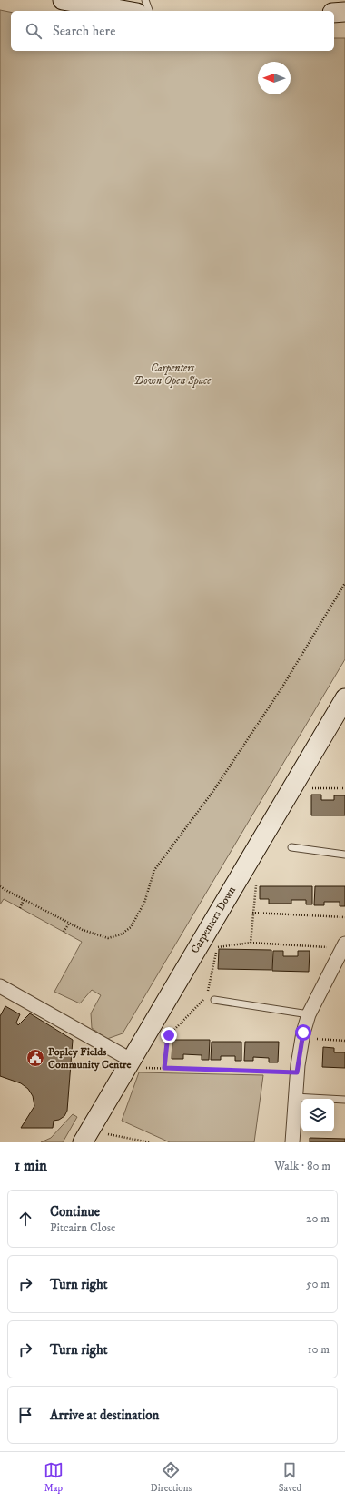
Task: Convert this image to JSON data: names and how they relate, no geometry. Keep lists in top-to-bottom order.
{
  "streets": {
    "street": ["Carpenters Down"]
  },
  "parks": ["Carpenters Down Open Space"],
  "places": {
    "public building": ["Popley Fields Community Centre"]
  },
  "north": "left",
  "page": {
    "search": "Search here",
    "heading": ["1 min", "Walk · 80 m"],
    "list": [
      ["Continue", "Pitcairn Close", "20 m"],
      ["Turn right", "50 m"],
      ["Turn right", "10 m"],
      "Arrive at destination"
    ],
    "nav": ["Map", "Directions", "Saved"]
  }
}
